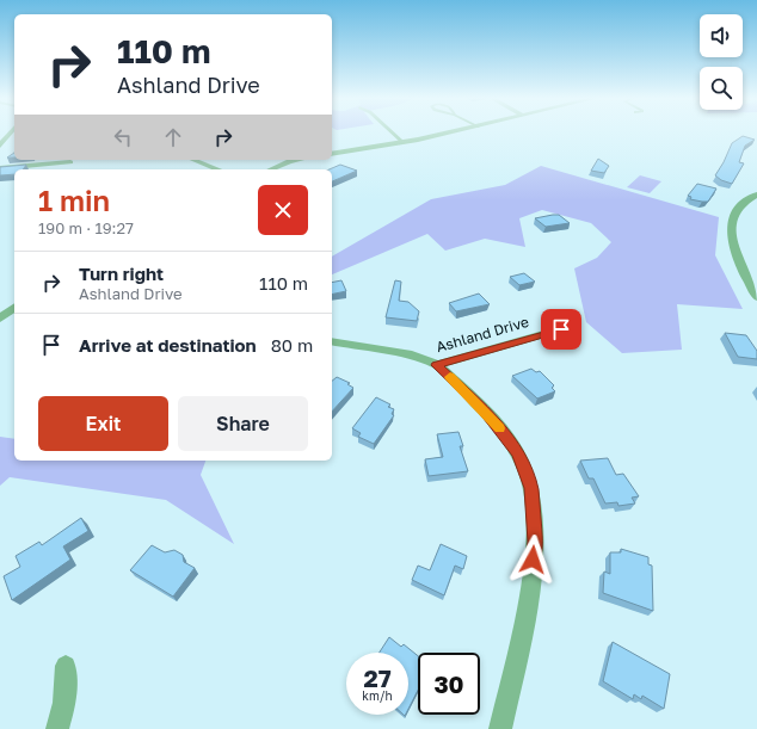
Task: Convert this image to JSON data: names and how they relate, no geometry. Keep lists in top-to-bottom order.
{
  "streets": {
    "street": ["Ashland Drive"]
  },
  "page": {
    "turn": ["110 m", "Ashland Drive"],
    "heading": ["1 min", "190 m · 19:27"],
    "list": [
      {
        "name": "Turn right",
        "note": "Ashland Drive",
        "value": "110 m"
      },
      {
        "name": "Arrive at destination",
        "value": "80 m"
      }
    ],
    "buttons": ["Exit", "Share"],
    "speed": "27 km/h",
    "limit": "30"
  }
}
